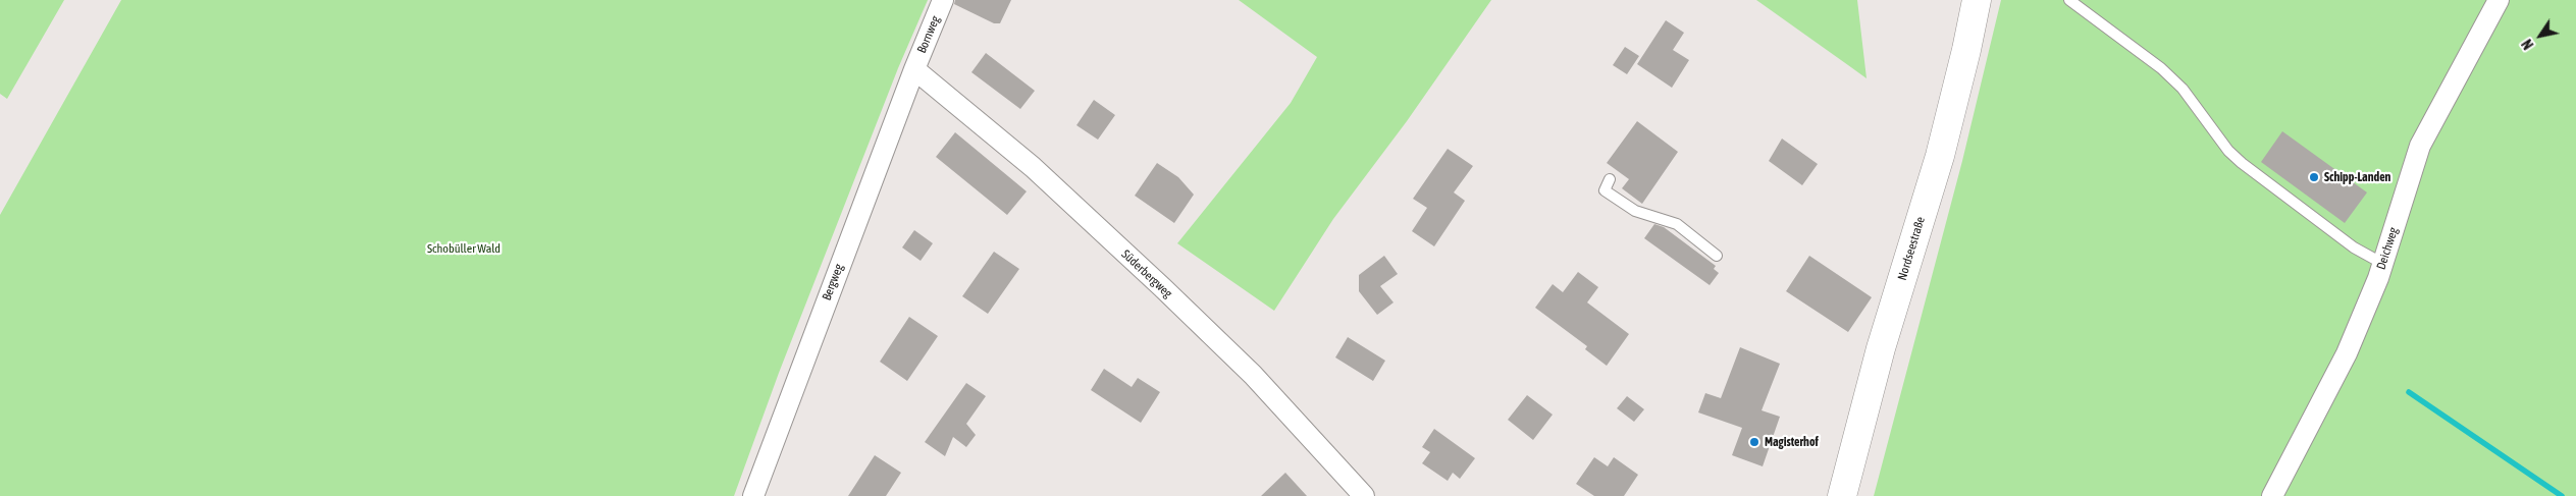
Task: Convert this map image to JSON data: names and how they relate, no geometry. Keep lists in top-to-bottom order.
{
  "streets": {
    "main road": ["Nordseestraße"],
    "street": [
      "Bornweg",
      "Deichweg",
      "Süderbergweg",
      "Bergweg"
    ]
  },
  "crossings": [
    ["Bornweg", "Süderbergweg"],
    ["Bornweg", "Bergweg"],
    ["Süderbergweg", "Bergweg"]
  ],
  "parks": ["Schobüller Wald"],
  "places": ["Schipp-Landen", "Magisterhof"],
  "north": "bottom left"
}
